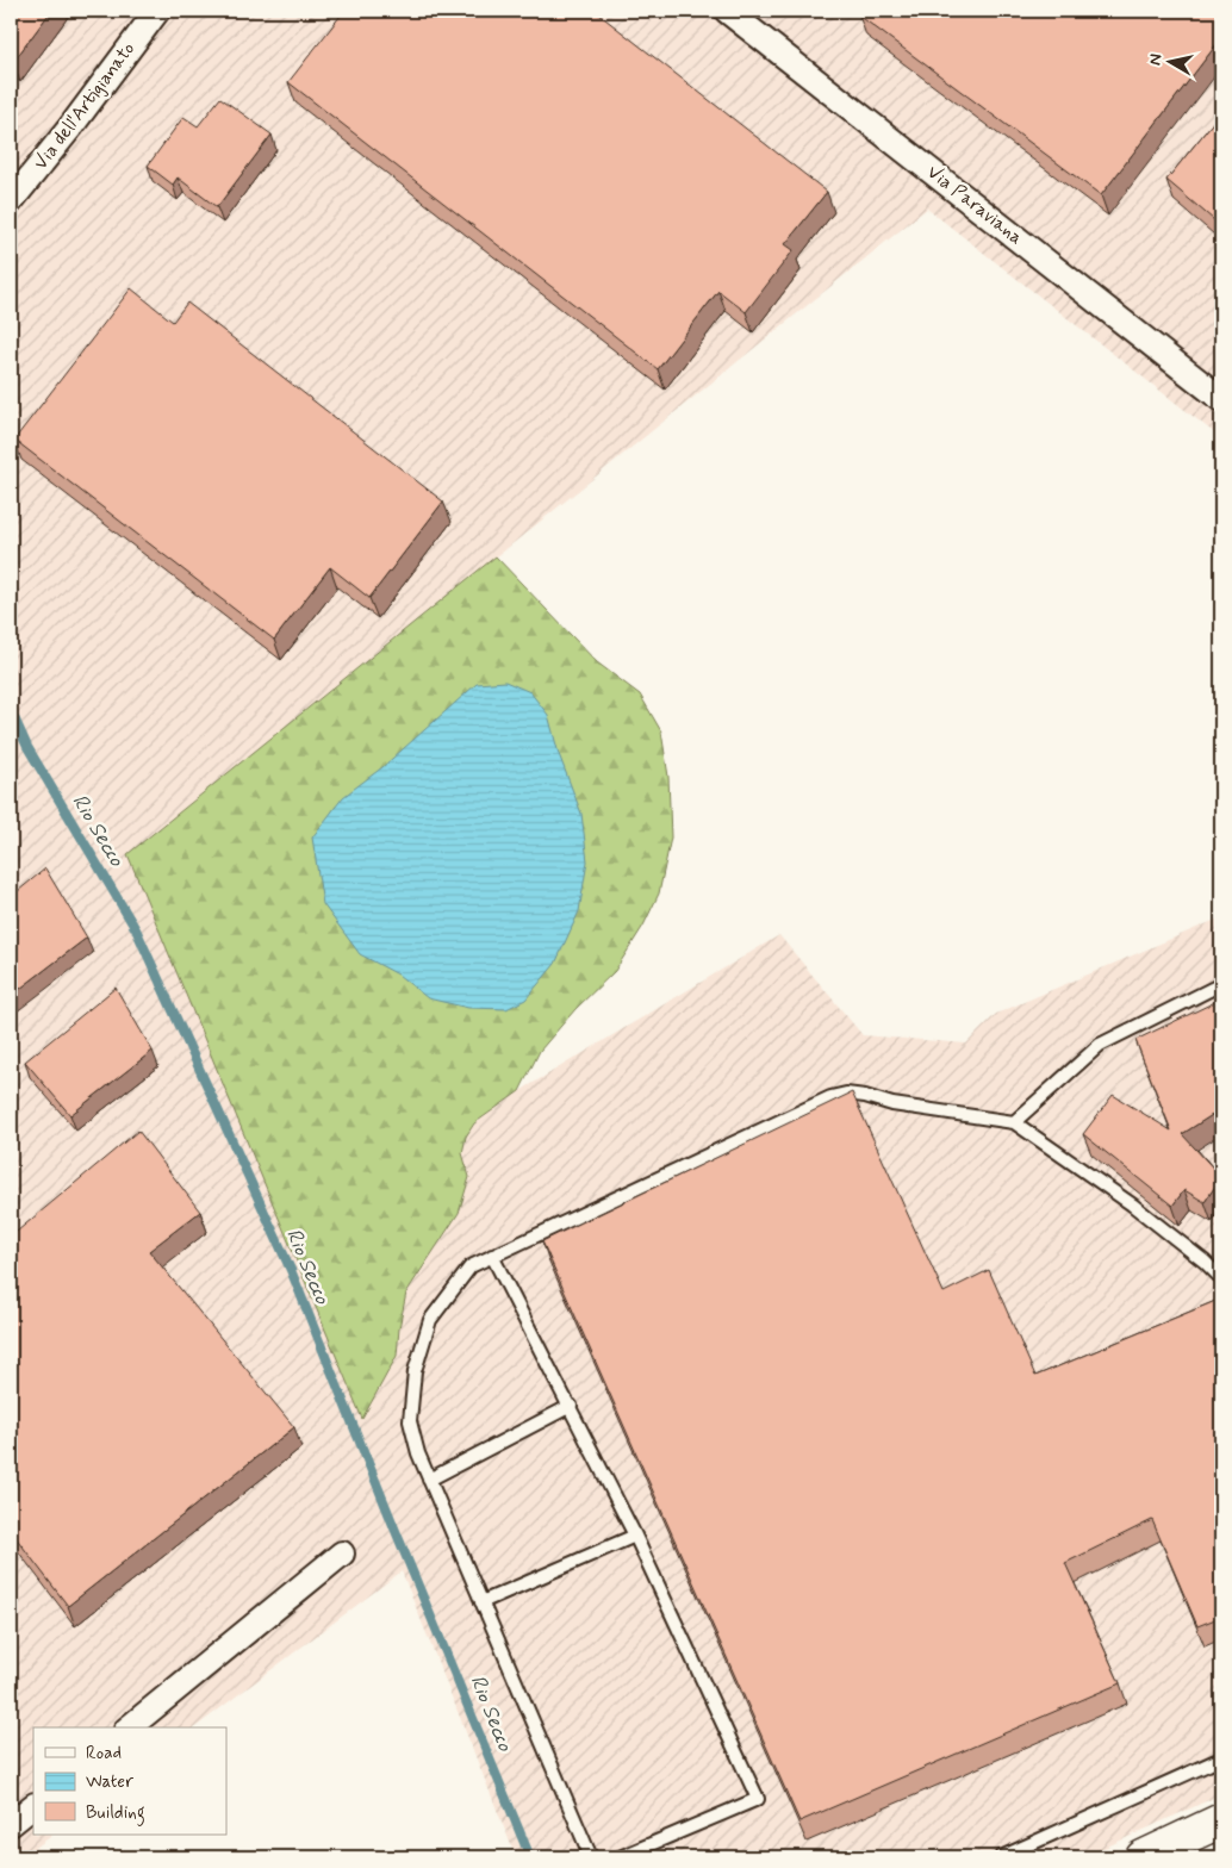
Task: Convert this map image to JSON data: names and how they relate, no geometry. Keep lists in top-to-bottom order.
{
  "streets": {
    "street": ["Via dell'Artigianato", "Via Paraviana"]
  },
  "water": ["Rio Secco"],
  "legend": ["Road", "Water", "Building"],
  "north": "left"
}
